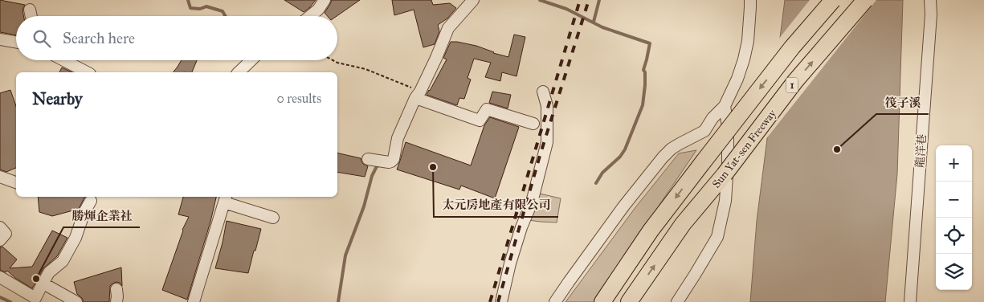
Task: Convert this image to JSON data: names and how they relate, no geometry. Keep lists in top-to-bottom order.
{
  "streets": {
    "highway": ["1", "Sun Yat-sen Freeway"],
    "street": ["龍洋巷"]
  },
  "places": ["筏子溪", "太元房地產有限公司", "勝煇企業社"],
  "page": {
    "search": "Search here",
    "heading": ["Nearby", "0 results"],
    "map_buttons": ["+", "−"]
  }
}
